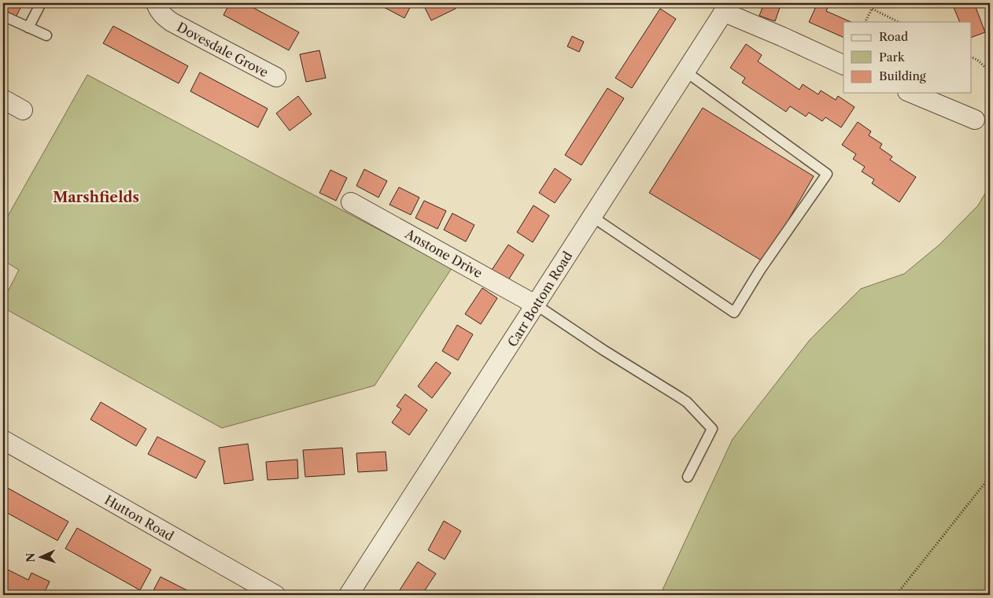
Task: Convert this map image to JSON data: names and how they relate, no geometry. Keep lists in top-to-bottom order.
{
  "streets": {
    "street": [
      "Dovesdale Grove",
      "Anstone Drive",
      "Carr Bottom Road",
      "Hutton Road"
    ]
  },
  "crossings": [
    ["Anstone Drive", "Carr Bottom Road"]
  ],
  "districts": ["Marshfields"],
  "legend": ["Road", "Park", "Building"],
  "north": "left"
}
